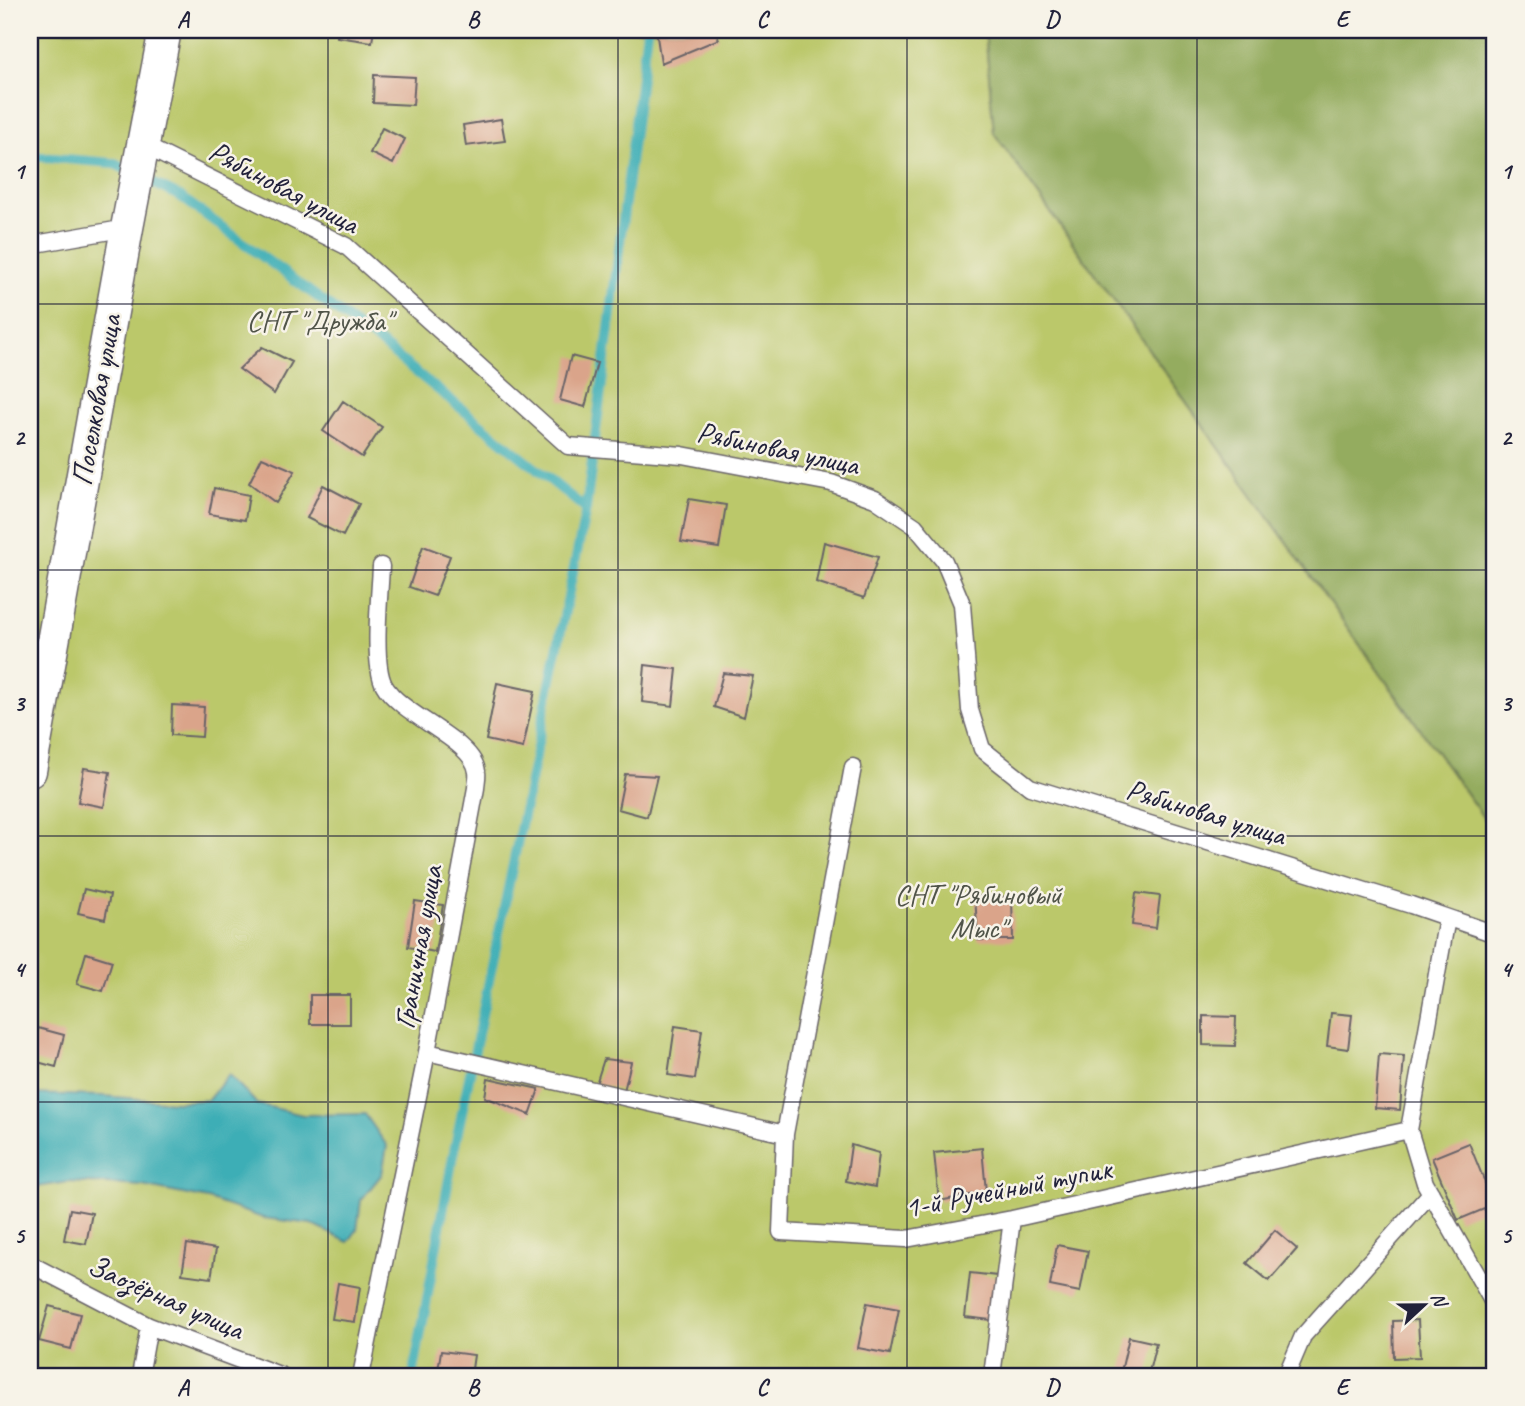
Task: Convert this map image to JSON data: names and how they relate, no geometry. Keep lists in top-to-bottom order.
{
  "streets": {
    "street": ["Поселковая улица"],
    "lane": [
      "Рябиновая улица",
      "Граничная улица",
      "1-й Ручейный тупик",
      "Заозёрная улица"
    ]
  },
  "crossings": [
    ["Рябиновая улица", "Поселковая улица"]
  ],
  "parks": ["СНТ \"Дружба\"", "СНТ \"Рябиновый Мыс\""],
  "north": "right",
  "grid": {
    "columns": [
      "A",
      "B",
      "C",
      "D",
      "E"
    ],
    "rows": [
      "1",
      "2",
      "3",
      "4",
      "5"
    ]
  }
}
